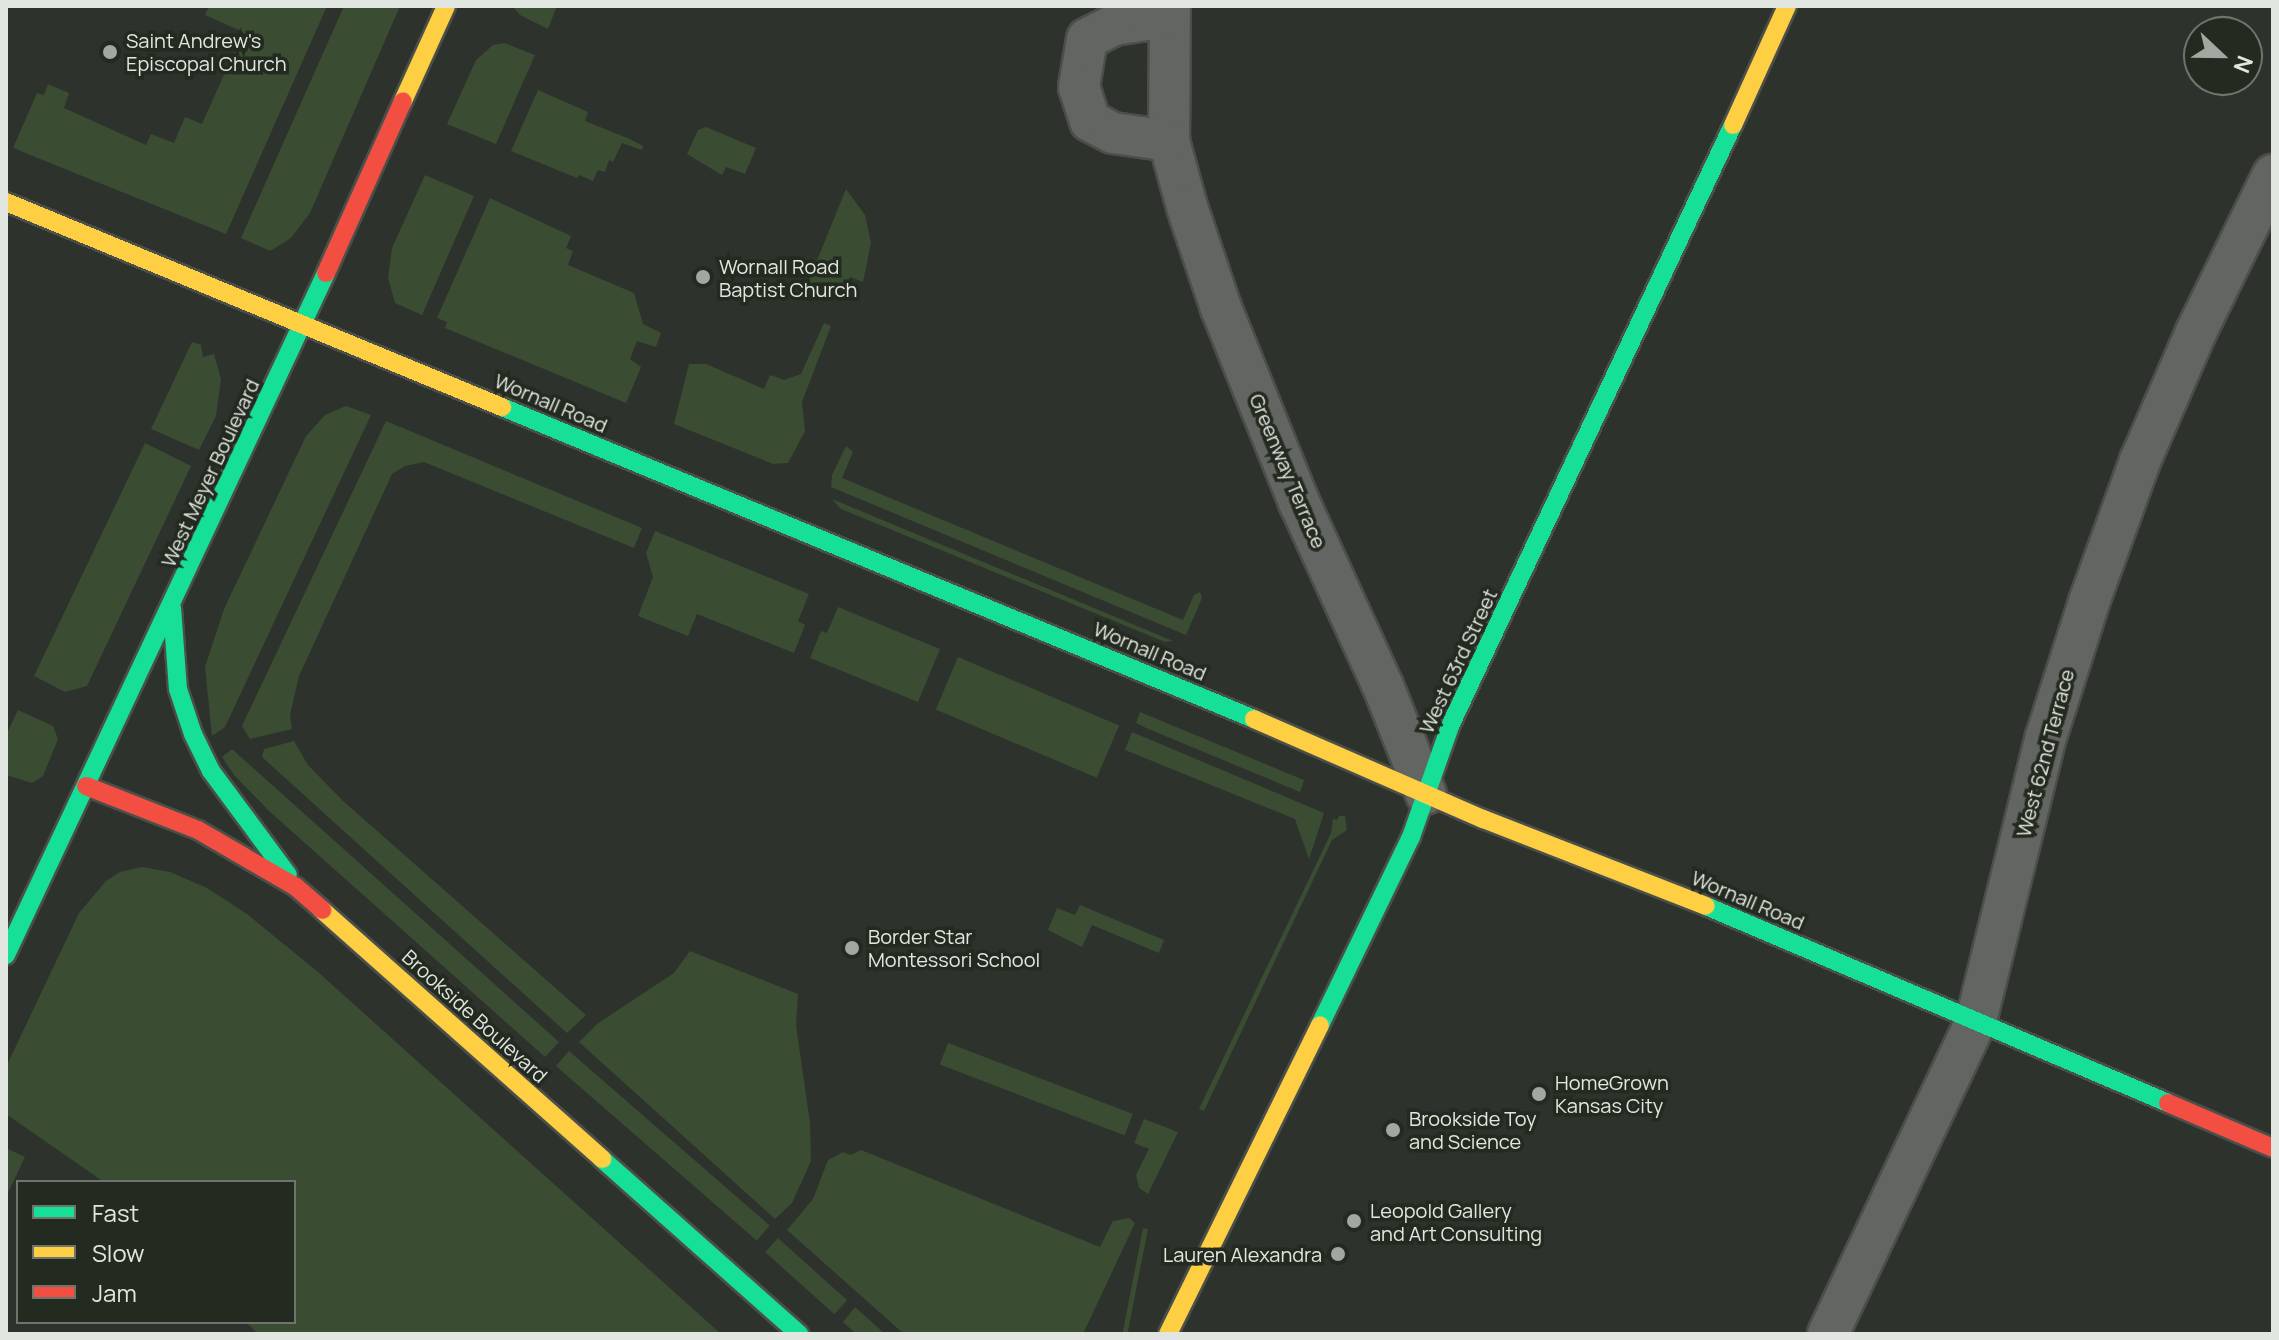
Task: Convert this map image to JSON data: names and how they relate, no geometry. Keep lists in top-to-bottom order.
{
  "streets": {
    "main road": [
      "Wornall Road",
      "West Meyer Boulevard",
      "West 63rd Street",
      "Brookside Boulevard"
    ],
    "street": ["Greenway Terrace", "West 62nd Terrace"]
  },
  "crossings": [
    ["Wornall Road", "Greenway Terrace"],
    ["Wornall Road", "West Meyer Boulevard"],
    ["Wornall Road", "West 63rd Street"],
    ["Wornall Road", "West 62nd Terrace"],
    ["Greenway Terrace", "West 63rd Street"],
    ["West Meyer Boulevard", "Brookside Boulevard"]
  ],
  "places": [
    "Saint Andrew's Episcopal Church",
    "Wornall Road Baptist Church",
    "Border Star Montessori School",
    "HomeGrown Kansas City",
    "Brookside Toy and Science",
    "Leopold Gallery and Art Consulting",
    "Lauren Alexandra"
  ],
  "legend": ["Fast", "Slow", "Jam"],
  "north": "right"
}
